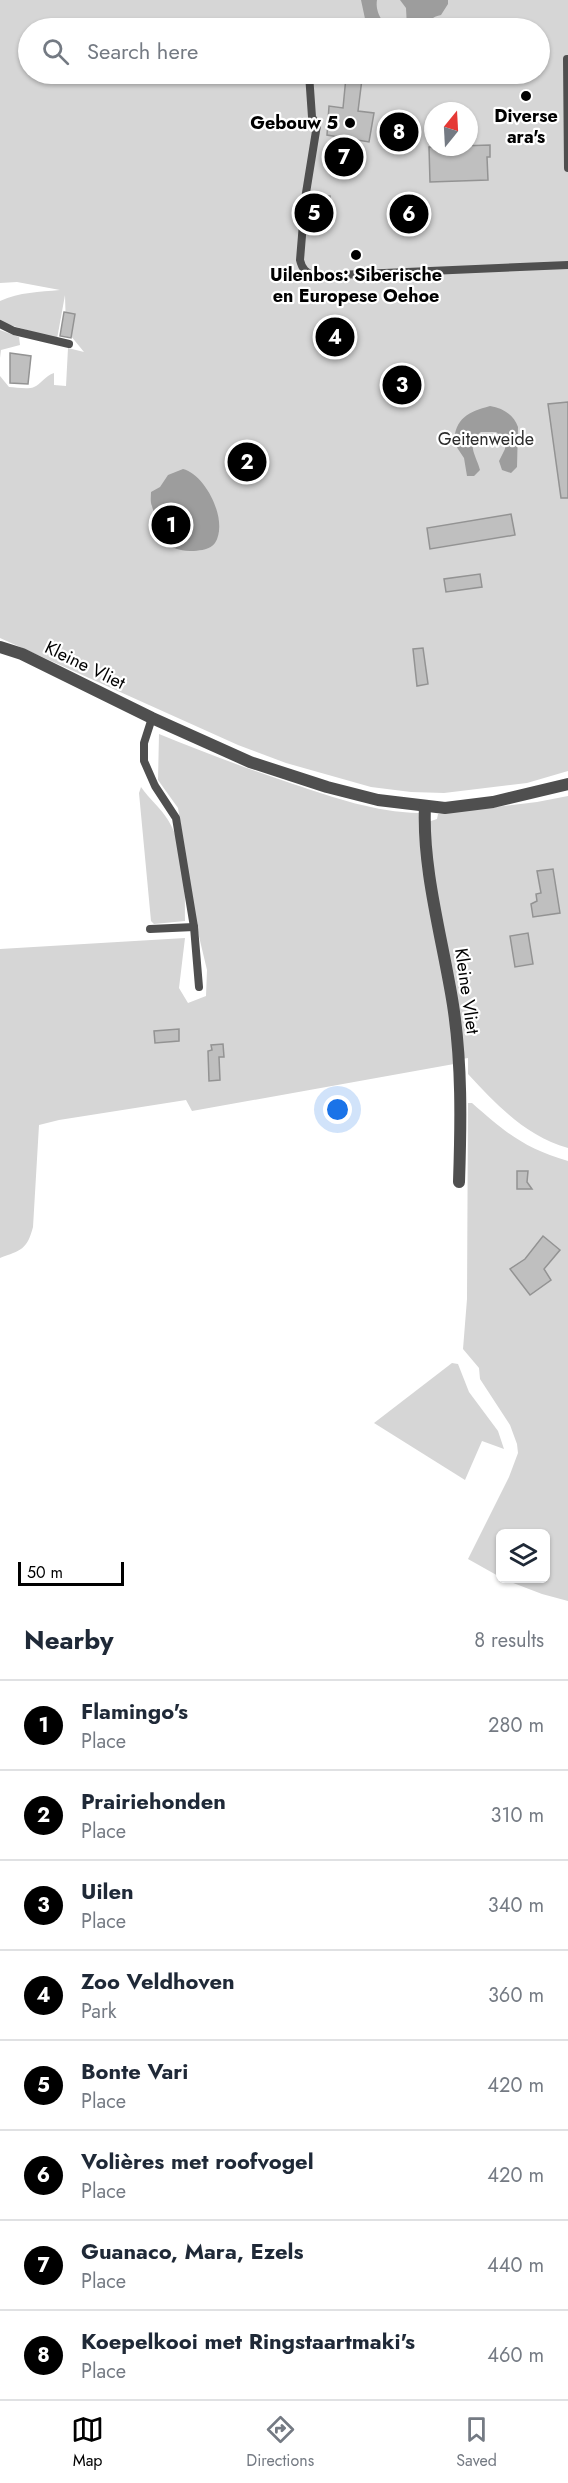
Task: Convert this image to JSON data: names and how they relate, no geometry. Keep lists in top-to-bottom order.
{
  "streets": {
    "street": ["Kleine Vliet"]
  },
  "parks": ["Geitenweide"],
  "places": ["Diverse ara's", "Gebouw 5", "Uilenbos: Siberische en Europese Oehoe"],
  "scale_bar": "50 m",
  "north": "top",
  "page": {
    "search": "Search here",
    "pins": [
      "8",
      "7",
      "5",
      "6",
      "4",
      "3",
      "2",
      "1"
    ],
    "scale": "50 m",
    "heading": ["Nearby", "8 results"],
    "list": [
      {
        "mark": "1",
        "name": "Flamingo's",
        "note": "Place",
        "value": "280 m"
      },
      {
        "mark": "2",
        "name": "Prairiehonden",
        "note": "Place",
        "value": "310 m"
      },
      {
        "mark": "3",
        "name": "Uilen",
        "note": "Place",
        "value": "340 m"
      },
      {
        "mark": "4",
        "name": "Zoo Veldhoven",
        "note": "Park",
        "value": "360 m"
      },
      {
        "mark": "5",
        "name": "Bonte Vari",
        "note": "Place",
        "value": "420 m"
      },
      {
        "mark": "6",
        "name": "Volières met roofvogel",
        "note": "Place",
        "value": "420 m"
      },
      {
        "mark": "7",
        "name": "Guanaco, Mara, Ezels",
        "note": "Place",
        "value": "440 m"
      },
      {
        "mark": "8",
        "name": "Koepelkooi met Ringstaartmaki's",
        "note": "Place",
        "value": "460 m"
      }
    ],
    "nav": ["Map", "Directions", "Saved"]
  }
}
